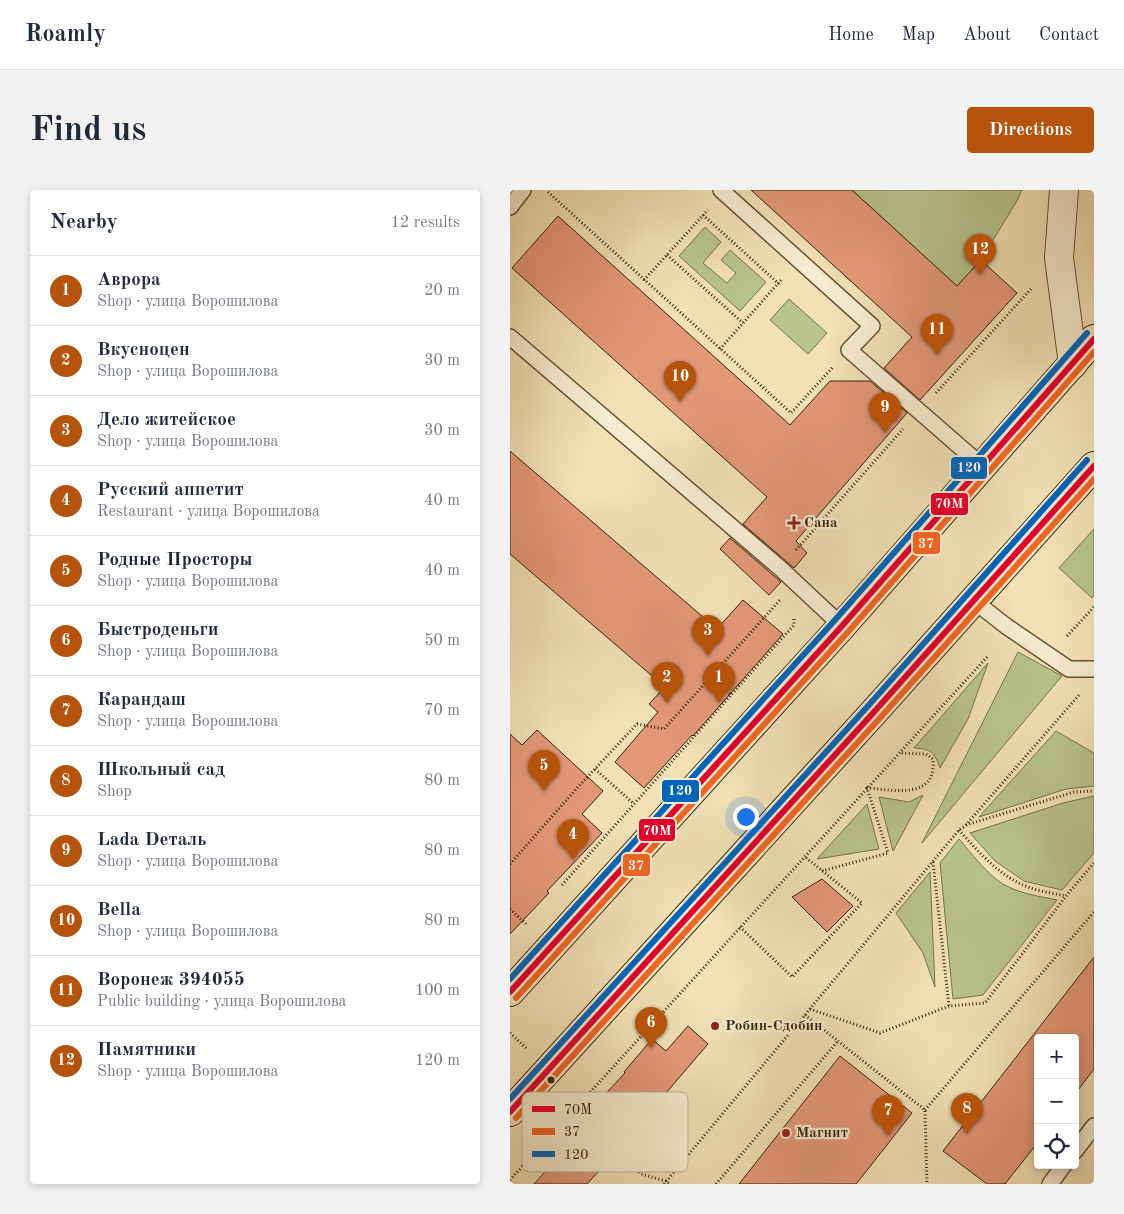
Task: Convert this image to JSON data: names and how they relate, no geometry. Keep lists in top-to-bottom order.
{
  "places": {
    "health": ["Сана"],
    "other": ["Робин-Сдобин", "Магнит"]
  },
  "lines": ["transit line 120", "transit line 70М", "transit line 37"],
  "legend": ["70М", "37", "120"],
  "page": {
    "header": "Roamly",
    "nav": [
      "Home",
      "Map",
      "About",
      "Contact"
    ],
    "buttons": "Directions",
    "title": "Find us",
    "heading": ["Nearby", "12 results"],
    "pins": [
      "12",
      "11",
      "10",
      "9",
      "3",
      "1",
      "2",
      "5",
      "4",
      "6",
      "8",
      "7"
    ],
    "list": [
      {
        "mark": "1",
        "name": "Аврора",
        "note": "Shop · улица Ворошилова",
        "value": "20 m"
      },
      {
        "mark": "2",
        "name": "Вкусноцен",
        "note": "Shop · улица Ворошилова",
        "value": "30 m"
      },
      {
        "mark": "3",
        "name": "Дело житейское",
        "note": "Shop · улица Ворошилова",
        "value": "30 m"
      },
      {
        "mark": "4",
        "name": "Русский аппетит",
        "note": "Restaurant · улица Ворошилова",
        "value": "40 m"
      },
      {
        "mark": "5",
        "name": "Родные Просторы",
        "note": "Shop · улица Ворошилова",
        "value": "40 m"
      },
      {
        "mark": "6",
        "name": "Быстроденьги",
        "note": "Shop · улица Ворошилова",
        "value": "50 m"
      },
      {
        "mark": "7",
        "name": "Карандаш",
        "note": "Shop · улица Ворошилова",
        "value": "70 m"
      },
      {
        "mark": "8",
        "name": "Школьный сад",
        "note": "Shop",
        "value": "80 m"
      },
      {
        "mark": "9",
        "name": "Lada Dеталь",
        "note": "Shop · улица Ворошилова",
        "value": "80 m"
      },
      {
        "mark": "10",
        "name": "Bella",
        "note": "Shop · улица Ворошилова",
        "value": "80 m"
      },
      {
        "mark": "11",
        "name": "Воронеж 394055",
        "note": "Public building · улица Ворошилова",
        "value": "100 m"
      },
      {
        "mark": "12",
        "name": "Памятники",
        "note": "Shop · улица Ворошилова",
        "value": "120 m"
      }
    ],
    "map_buttons": ["+", "−"]
  }
}
